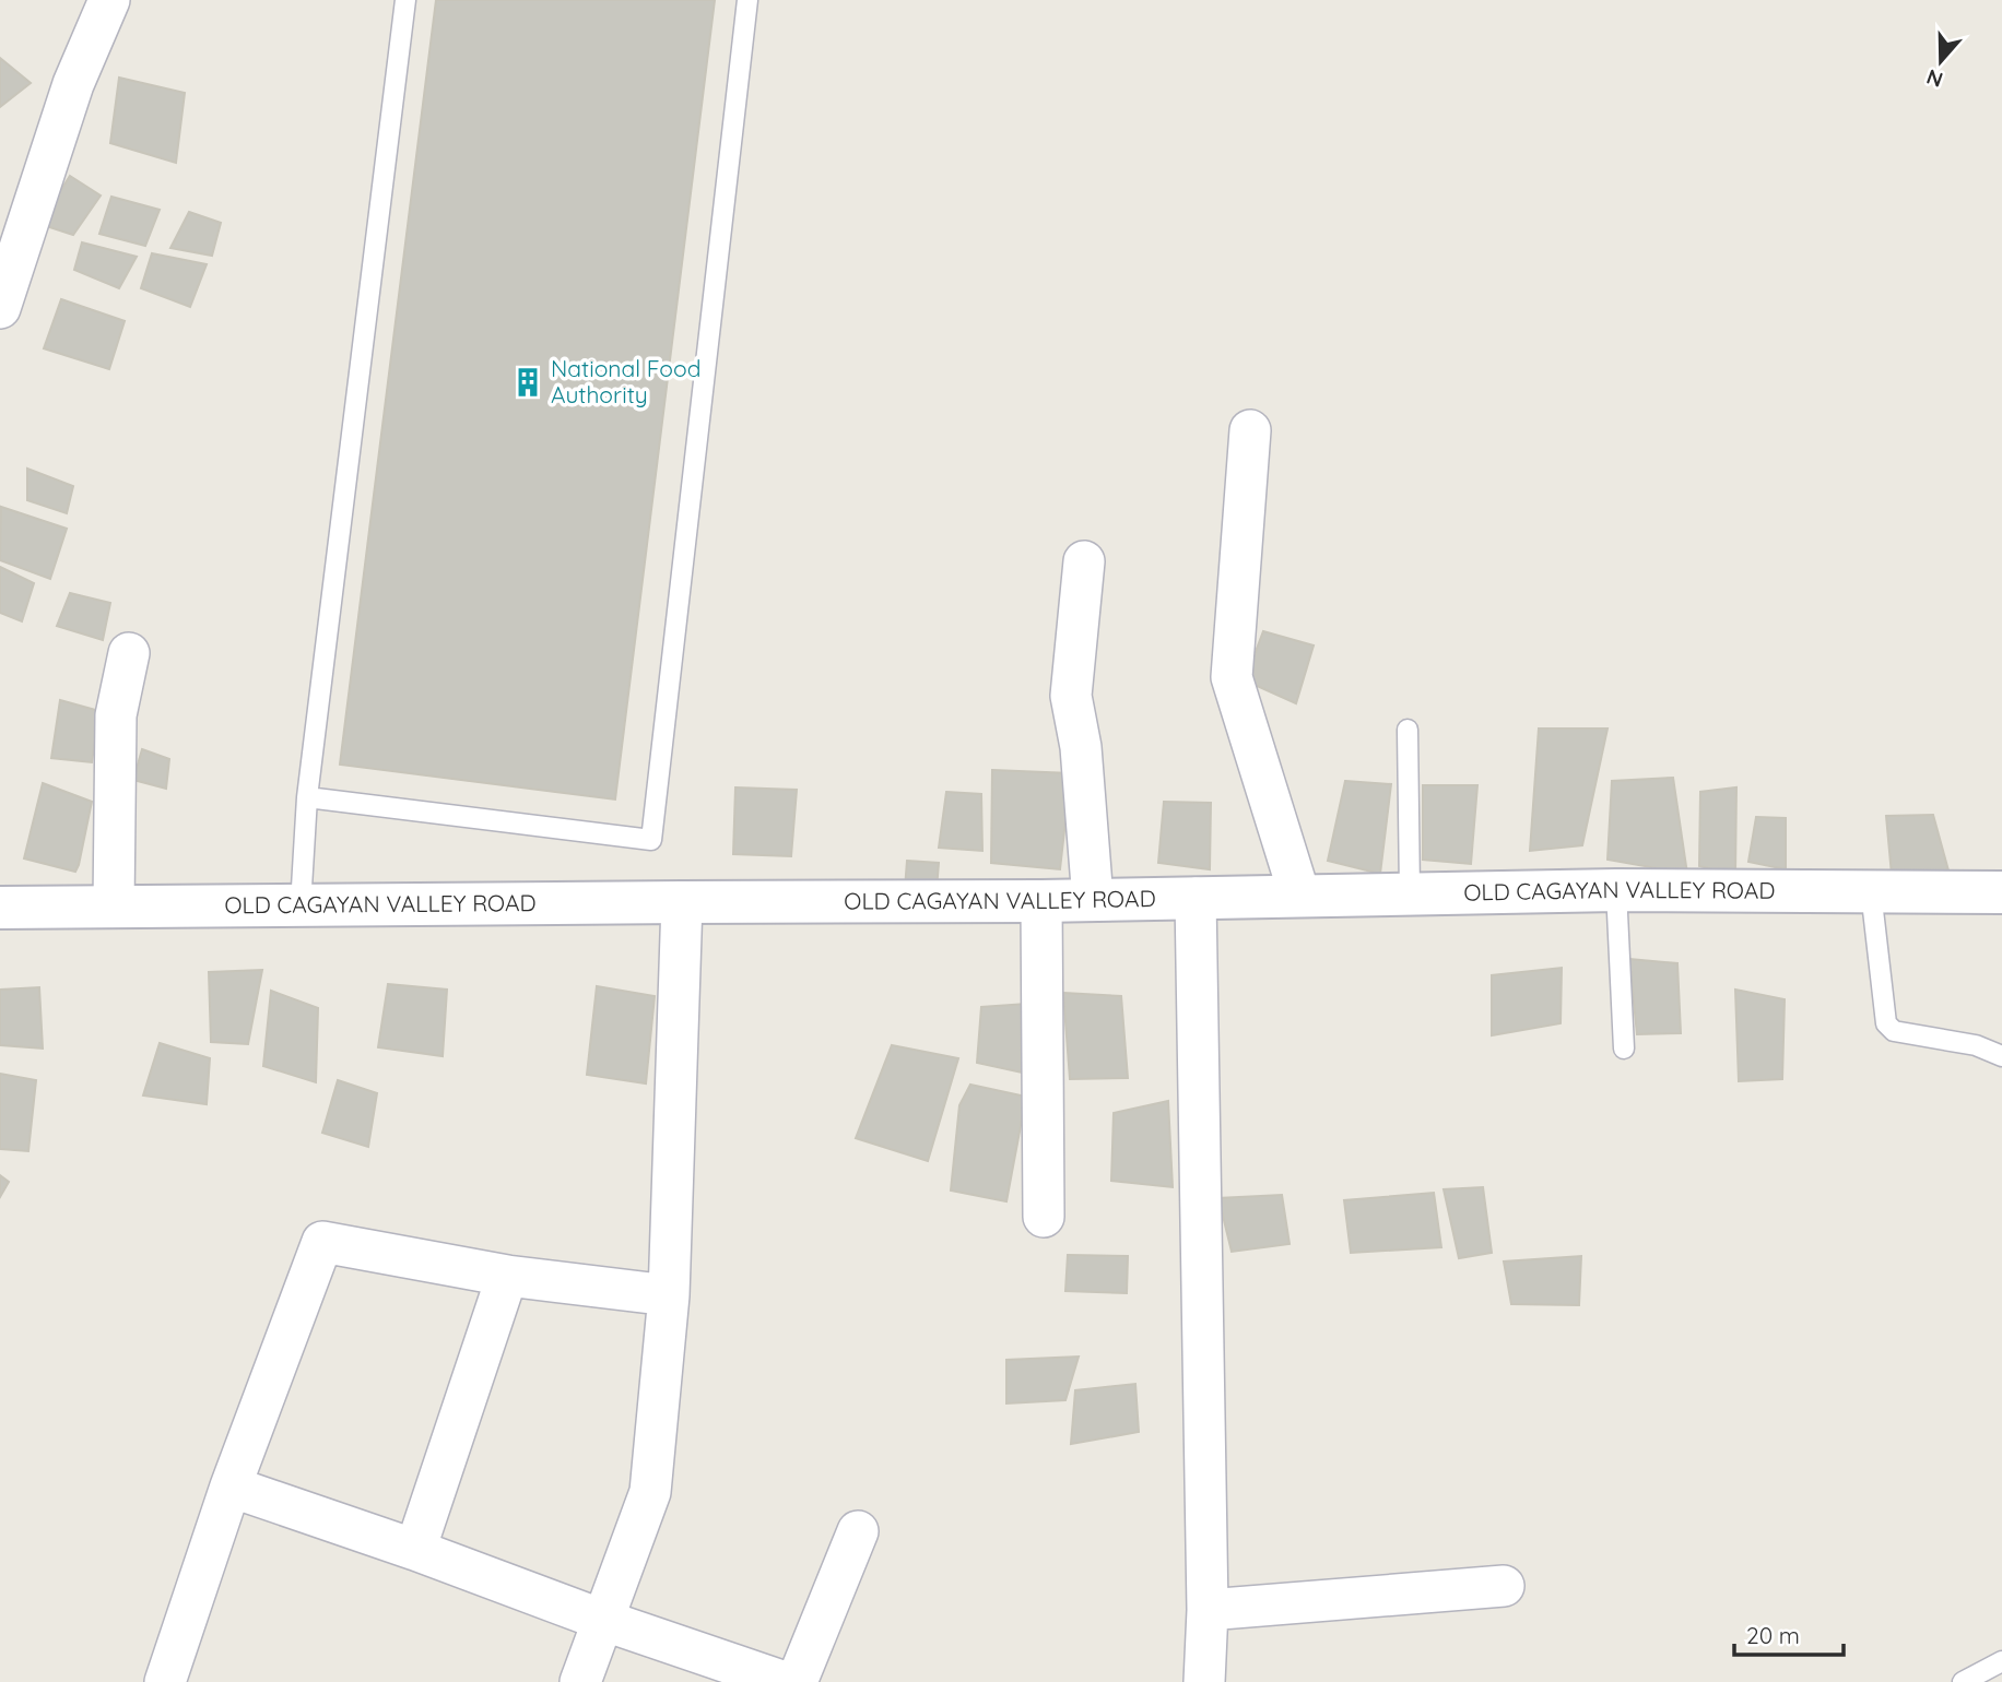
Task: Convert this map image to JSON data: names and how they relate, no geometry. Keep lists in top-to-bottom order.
{
  "streets": {
    "main road": ["OLD CAGAYAN VALLEY ROAD"]
  },
  "places": {
    "building": ["National Food Authority"]
  },
  "scale_bar": "20 m",
  "north": "bottom"
}
